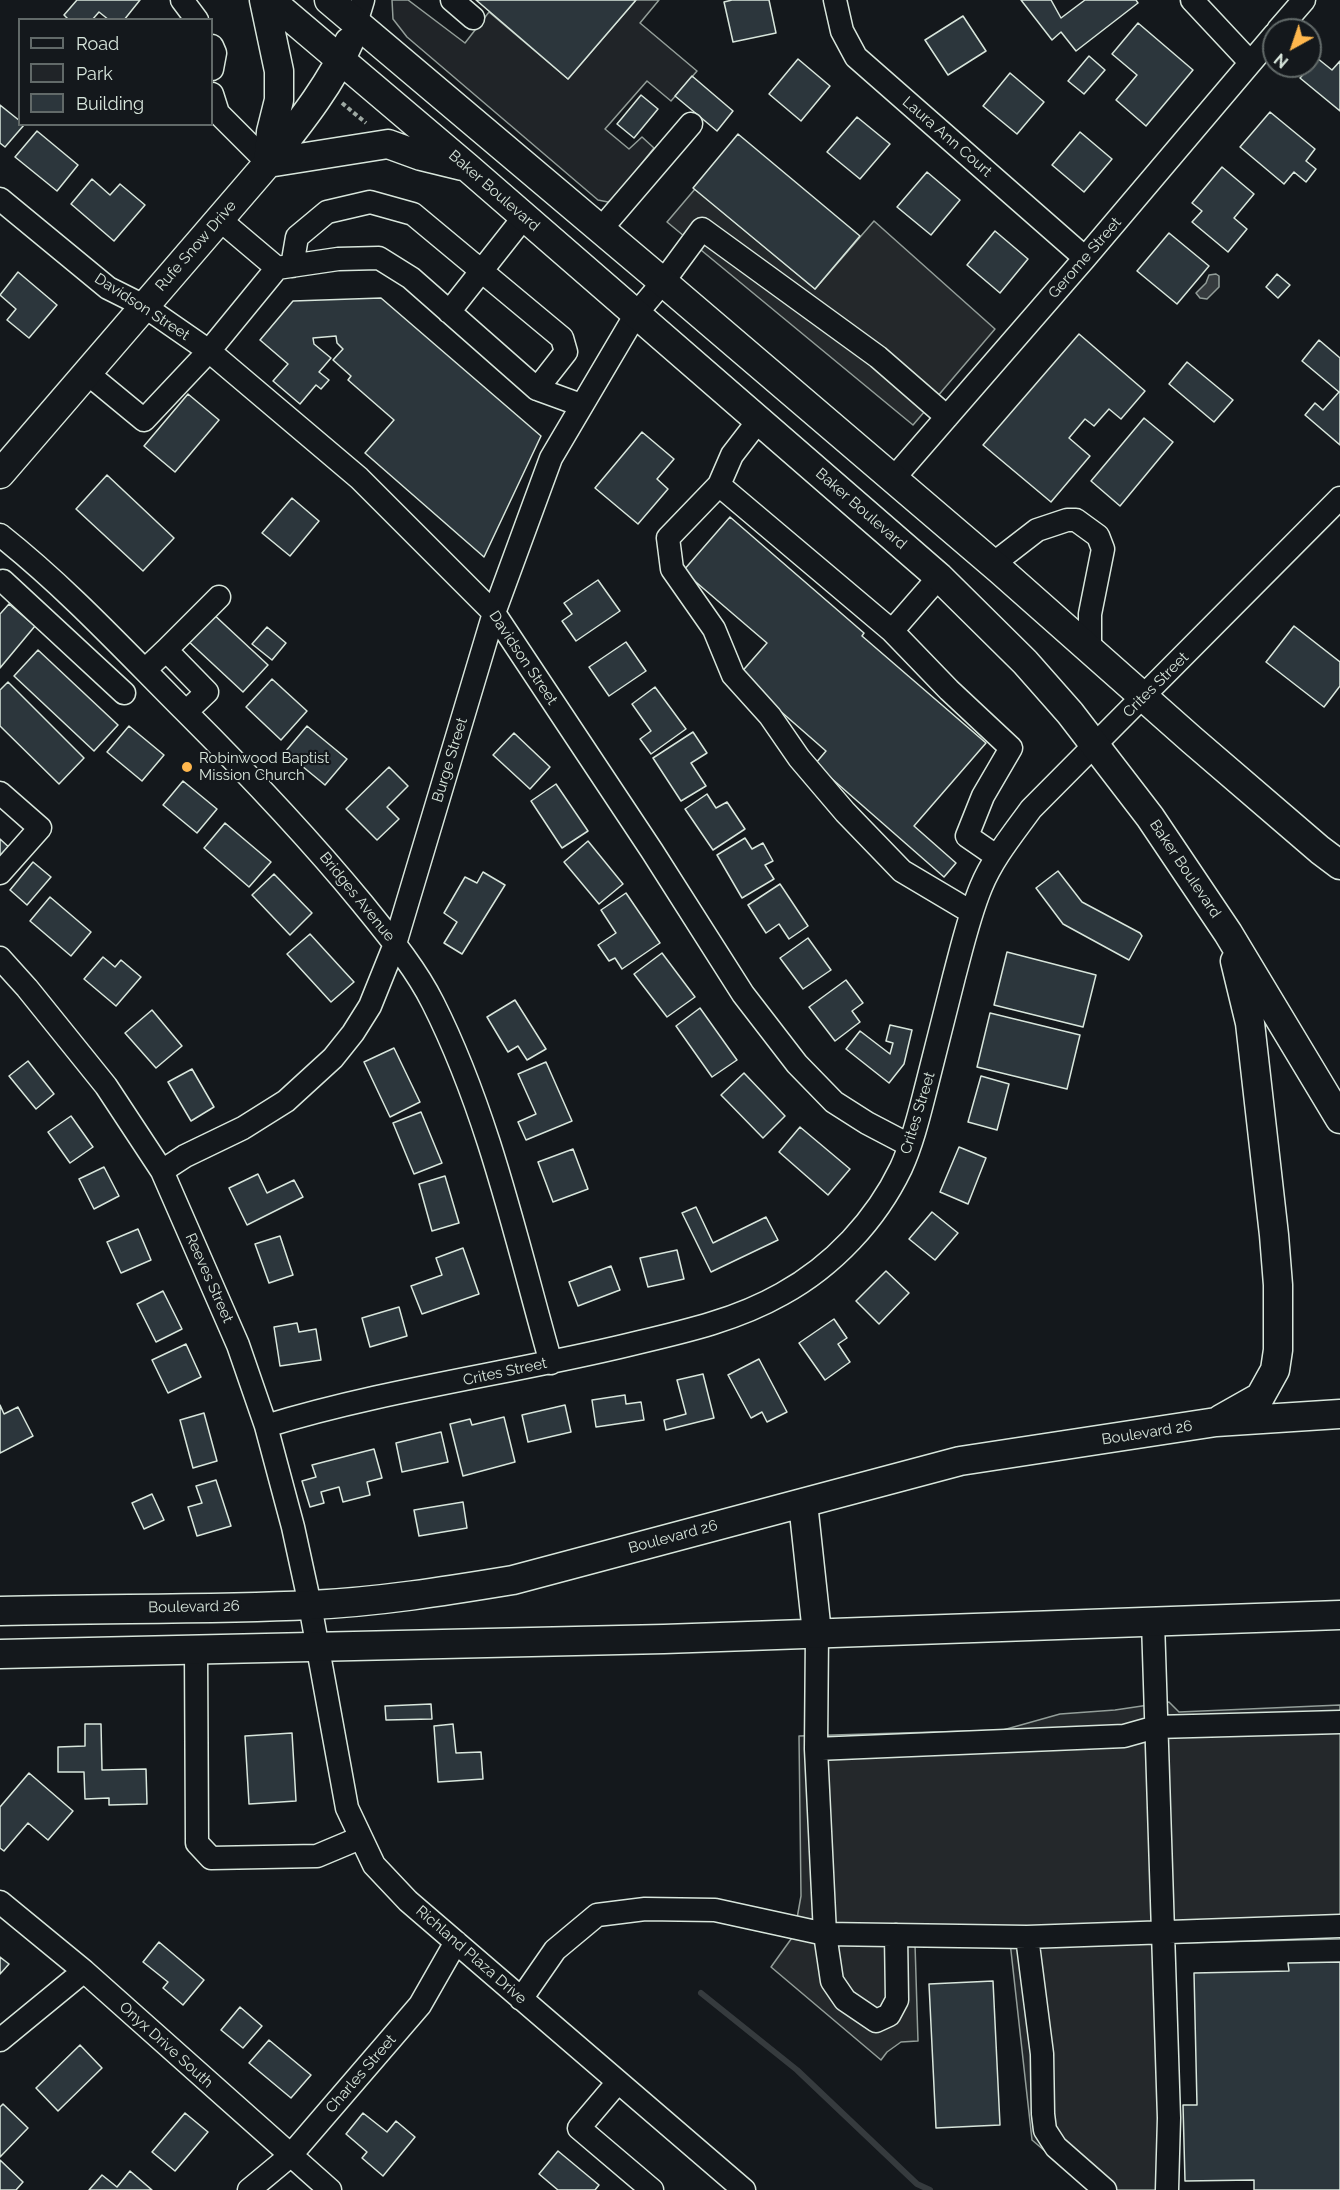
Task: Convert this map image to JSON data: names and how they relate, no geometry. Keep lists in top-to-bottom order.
{
  "streets": {
    "main road": ["Baker Boulevard", "Rufe Snow Drive", "Boulevard 26"],
    "street": [
      "Laura Ann Court",
      "Gerome Street",
      "Davidson Street",
      "Crites Street",
      "Burge Street",
      "Bridges Avenue",
      "Reeves Street",
      "Richland Plaza Drive",
      "Onyx Drive South",
      "Charles Street"
    ]
  },
  "crossings": [
    ["Laura Ann Court", "Gerome Street"],
    ["Baker Boulevard", "Rufe Snow Drive"],
    ["Baker Boulevard", "Crites Street"],
    ["Baker Boulevard", "Burge Street"],
    ["Rufe Snow Drive", "Davidson Street"],
    ["Gerome Street", "Burge Street"],
    ["Davidson Street", "Crites Street"],
    ["Davidson Street", "Burge Street"],
    ["Crites Street", "Bridges Avenue"],
    ["Crites Street", "Reeves Street"],
    ["Burge Street", "Bridges Avenue"],
    ["Burge Street", "Reeves Street"],
    ["Reeves Street", "Boulevard 26"],
    ["Reeves Street", "Richland Plaza Drive"],
    ["Richland Plaza Drive", "Charles Street"],
    ["Onyx Drive South", "Charles Street"]
  ],
  "places": ["Robinwood Baptist Mission Church"],
  "legend": ["Road", "Park", "Building"],
  "north": "bottom left"
}
